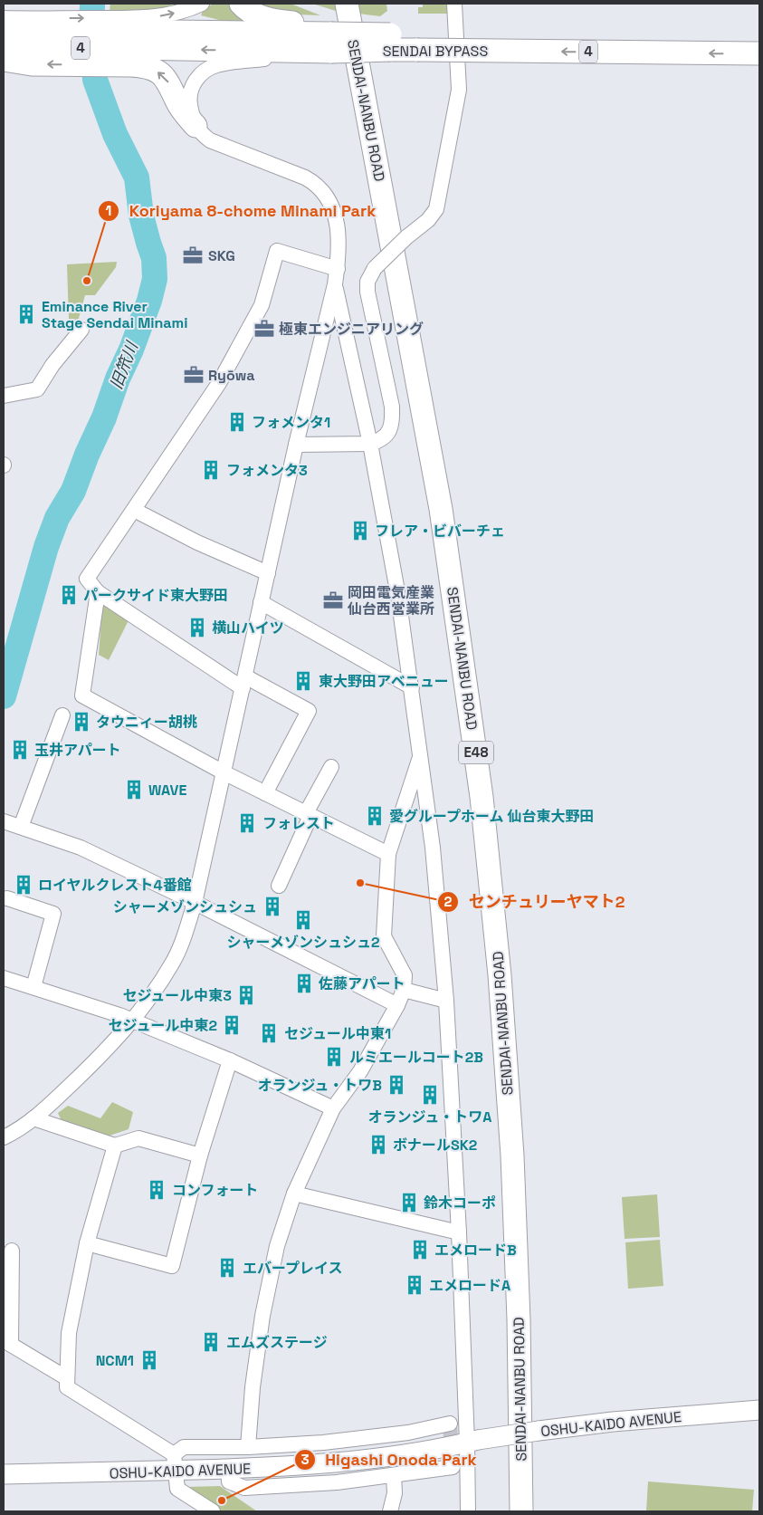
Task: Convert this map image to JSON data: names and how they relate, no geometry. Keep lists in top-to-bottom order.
{
  "streets": {
    "highway": [
      "4",
      "SENDAI BYPASS",
      "SENDAI-NANBU ROAD",
      "E48"
    ],
    "main road": ["OSHU-KAIDO AVENUE"]
  },
  "water": ["旧笊川"],
  "places": {
    "office": [
      "SKG",
      "極東エンジニアリング",
      "Ryōwa",
      "岡田電気産業 仙台西営業所"
    ],
    "other": ["Koriyama 8-chome Minami Park", "センチュリーヤマト2", "Higashi Onoda Park"],
    "building": [
      "Eminance River Stage Sendai Minami",
      "フォメンタ1",
      "フォメンタ3",
      "フレア・ビバーチェ",
      "パークサイド東大野田",
      "横山ハイツ",
      "東大野田アベニュー",
      "タウニィー胡桃",
      "玉井アパート",
      "WAVE",
      "愛グループホーム 仙台東大野田",
      "フォレスト",
      "ロイヤルクレスト4番館",
      "シャーメゾンシュシュ",
      "シャーメゾンシュシュ2",
      "佐藤アパート",
      "セジュール中東3",
      "セジュール中東2",
      "セジュール中東1",
      "ルミエールコート2B",
      "オランジュ・トワB",
      "オランジュ・トワA",
      "ボナールSK2",
      "コンフォート",
      "鈴木コーポ",
      "エメロードB",
      "エバープレイス",
      "エメロードA",
      "エムズステージ",
      "NCM1"
    ]
  }
}
